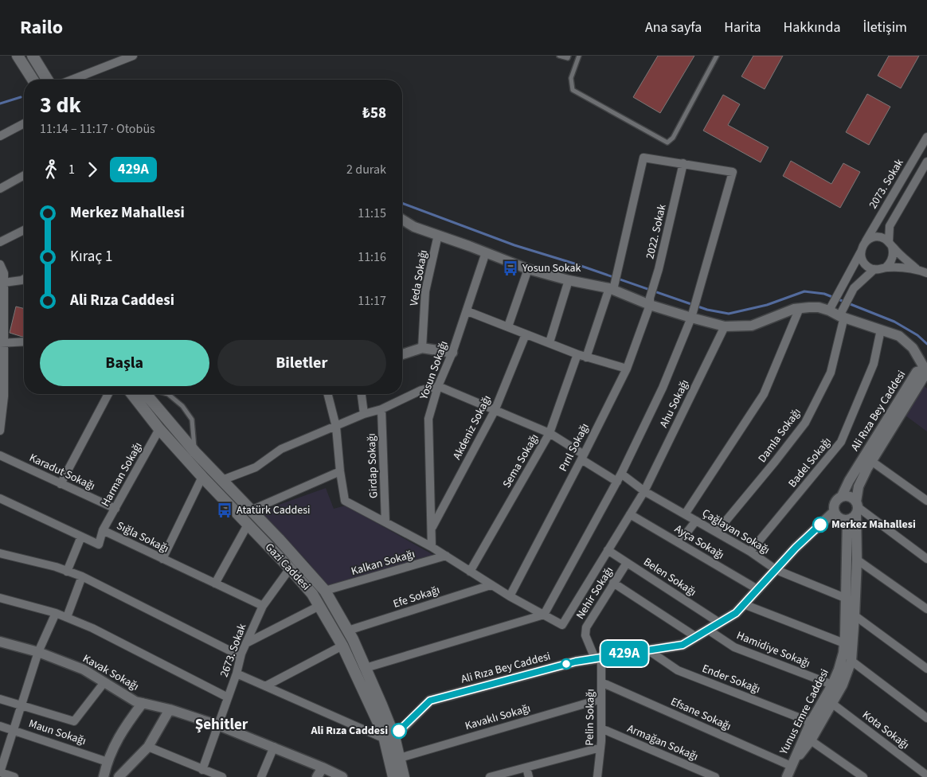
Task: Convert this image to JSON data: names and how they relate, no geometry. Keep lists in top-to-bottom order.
{
  "streets": {
    "main road": ["Gazi Caddesi"],
    "street": [
      "2073. Sokak",
      "2022. Sokak",
      "Veda Sokağı",
      "Yosun Sokağı",
      "Ahu Sokağı",
      "Ali Rıza Bey Caddesi",
      "Akdeniz Sokağı",
      "Damla Sokağı",
      "Pırıl Sokağı",
      "Sema Sokağı",
      "Badel Sokağı",
      "Girdap Sokağı",
      "Karadut Sokağı",
      "Harman Sokağı",
      "Çağlayan Sokağı",
      "Sığla Sokağı",
      "Ayça Sokağı",
      "Kalkan Sokağı",
      "Belen Sokağı",
      "Nehir Sokağı",
      "Efe Sokağı",
      "Hamidiye Sokağı",
      "2673. Sokak",
      "Kavak Sokağı",
      "Ender Sokağı",
      "Yunus Emre Caddesi",
      "Efsane Sokağı",
      "Kavaklı Sokağı",
      "Pelin Sokağı",
      "Kota Sokağı",
      "Maun Sokağı",
      "Armağan Sokağı"
    ]
  },
  "crossings": [
    ["2022. Sokak", "Pırıl Sokağı"],
    ["Yosun Sokağı", "Akdeniz Sokağı"],
    ["Yosun Sokağı", "Çağlayan Sokağı"],
    ["Ahu Sokağı", "Çağlayan Sokağı"],
    ["Ahu Sokağı", "Ayça Sokağı"],
    ["Ahu Sokağı", "Belen Sokağı"],
    ["Ali Rıza Bey Caddesi", "Çağlayan Sokağı"],
    ["Ali Rıza Bey Caddesi", "Ayça Sokağı"],
    ["Ali Rıza Bey Caddesi", "Gazi Caddesi"],
    ["Ali Rıza Bey Caddesi", "Belen Sokağı"],
    ["Ali Rıza Bey Caddesi", "Nehir Sokağı"],
    ["Ali Rıza Bey Caddesi", "Hamidiye Sokağı"],
    ["Ali Rıza Bey Caddesi", "Ender Sokağı"],
    ["Ali Rıza Bey Caddesi", "Yunus Emre Caddesi"],
    ["Ali Rıza Bey Caddesi", "Pelin Sokağı"],
    ["Akdeniz Sokağı", "Çağlayan Sokağı"],
    ["Damla Sokağı", "Çağlayan Sokağı"],
    ["Pırıl Sokağı", "Çağlayan Sokağı"],
    ["Sema Sokağı", "Çağlayan Sokağı"],
    ["Badel Sokağı", "Çağlayan Sokağı"],
    ["Karadut Sokağı", "Harman Sokağı"],
    ["Harman Sokağı", "Sığla Sokağı"],
    ["Harman Sokağı", "Gazi Caddesi"],
    ["Çağlayan Sokağı", "Yunus Emre Caddesi"],
    ["Sığla Sokağı", "2673. Sokak"],
    ["Kalkan Sokağı", "Gazi Caddesi"],
    ["Gazi Caddesi", "Efe Sokağı"],
    ["Gazi Caddesi", "2673. Sokak"],
    ["Gazi Caddesi", "Kavaklı Sokağı"],
    ["Belen Sokağı", "Nehir Sokağı"],
    ["Nehir Sokağı", "Pelin Sokağı"],
    ["Hamidiye Sokağı", "Yunus Emre Caddesi"],
    ["2673. Sokak", "Kavak Sokağı"],
    ["Ender Sokağı", "Yunus Emre Caddesi"],
    ["Yunus Emre Caddesi", "Efsane Sokağı"],
    ["Yunus Emre Caddesi", "Kota Sokağı"],
    ["Efsane Sokağı", "Pelin Sokağı"],
    ["Kavaklı Sokağı", "Pelin Sokağı"],
    ["Pelin Sokağı", "Armağan Sokağı"]
  ],
  "districts": ["Şehitler"],
  "places": {
    "bus stop": ["Yosun Sokak", "Atatürk Caddesi"],
    "other": ["Merkez Mahallesi", "Ali Rıza Caddesi"]
  },
  "lines": ["bus line 429A"],
  "page": {
    "header": "Railo",
    "nav": [
      "Ana sayfa",
      "Harita",
      "Hakkında",
      "İletişim"
    ],
    "on_map": "429A",
    "heading": ["3 dk", "11:14 – 11:17 · Otobüs", "₺58"],
    "legs": ["1", "429A", "2 durak"],
    "list": [
      {
        "name": "Merkez Mahallesi",
        "value": "11:15"
      },
      {
        "name": "Kıraç 1",
        "value": "11:16"
      },
      {
        "name": "Ali Rıza Caddesi",
        "value": "11:17"
      }
    ],
    "buttons": ["Başla", "Biletler"]
  }
}
